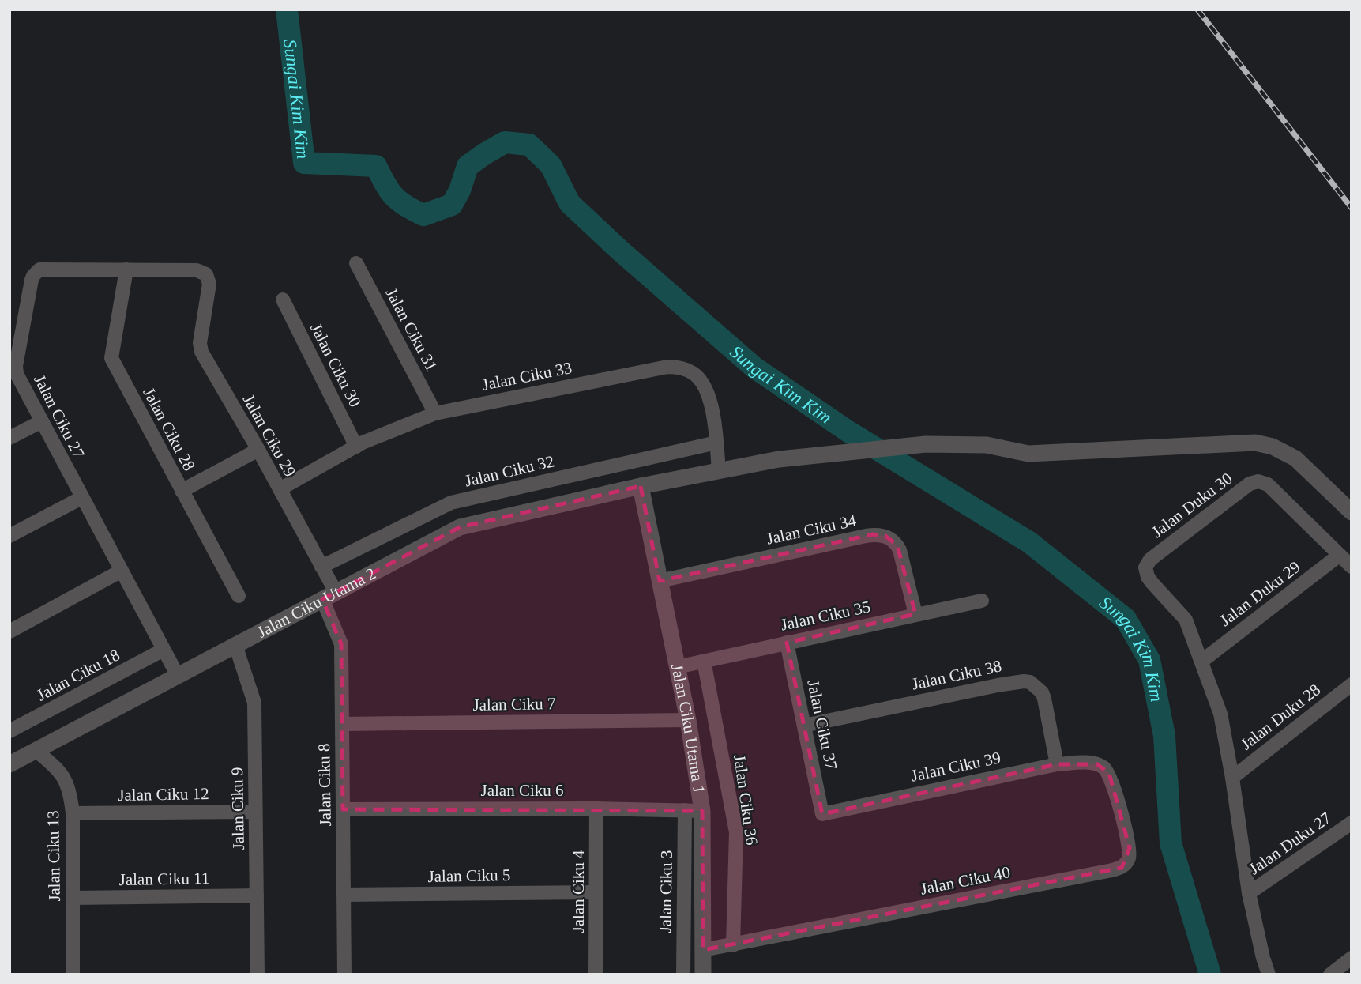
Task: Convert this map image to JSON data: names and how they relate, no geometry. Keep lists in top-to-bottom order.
{
  "streets": {
    "street": [
      "Jalan Ciku 31",
      "Jalan Ciku 30",
      "Jalan Ciku 33",
      "Jalan Ciku 27",
      "Jalan Ciku 28",
      "Jalan Ciku 29",
      "Jalan Ciku 32",
      "Jalan Duku 30",
      "Jalan Ciku 34",
      "Jalan Duku 29",
      "Jalan Ciku Utama 2",
      "Jalan Ciku 35",
      "Jalan Ciku 18",
      "Jalan Ciku 38",
      "Jalan Ciku 7",
      "Jalan Duku 28",
      "Jalan Ciku 37",
      "Jalan Ciku Utama 1",
      "Jalan Ciku 39",
      "Jalan Ciku 8",
      "Jalan Ciku 6",
      "Jalan Ciku 12",
      "Jalan Ciku 36",
      "Jalan Ciku 9",
      "Jalan Duku 27",
      "Jalan Ciku 13",
      "Jalan Ciku 5",
      "Jalan Ciku 11",
      "Jalan Ciku 40",
      "Jalan Ciku 4",
      "Jalan Ciku 3"
    ]
  },
  "crossings": [
    ["Jalan Ciku 31", "Jalan Ciku 33"],
    ["Jalan Ciku 30", "Jalan Ciku 33"],
    ["Jalan Ciku 33", "Jalan Ciku 29"],
    ["Jalan Ciku 33", "Jalan Ciku 32"],
    ["Jalan Ciku 33", "Jalan Ciku Utama 2"],
    ["Jalan Ciku 27", "Jalan Ciku 28"],
    ["Jalan Ciku 27", "Jalan Ciku 29"],
    ["Jalan Ciku 27", "Jalan Ciku Utama 2"],
    ["Jalan Ciku 27", "Jalan Ciku 18"],
    ["Jalan Ciku 29", "Jalan Ciku 32"],
    ["Jalan Ciku 29", "Jalan Ciku Utama 2"],
    ["Jalan Ciku 29", "Jalan Ciku 8"],
    ["Jalan Duku 30", "Jalan Duku 29"],
    ["Jalan Ciku 34", "Jalan Ciku 35"],
    ["Jalan Ciku 34", "Jalan Ciku Utama 1"],
    ["Jalan Ciku Utama 2", "Jalan Ciku Utama 1"],
    ["Jalan Ciku Utama 2", "Jalan Ciku 8"],
    ["Jalan Ciku Utama 2", "Jalan Ciku 9"],
    ["Jalan Ciku Utama 2", "Jalan Ciku 13"],
    ["Jalan Ciku 35", "Jalan Ciku 37"],
    ["Jalan Ciku 35", "Jalan Ciku Utama 1"],
    ["Jalan Ciku 35", "Jalan Ciku 36"],
    ["Jalan Ciku 38", "Jalan Ciku 37"],
    ["Jalan Ciku 38", "Jalan Ciku 39"],
    ["Jalan Ciku 7", "Jalan Ciku Utama 1"],
    ["Jalan Ciku 7", "Jalan Ciku 8"],
    ["Jalan Ciku 37", "Jalan Ciku 39"],
    ["Jalan Ciku Utama 1", "Jalan Ciku 6"],
    ["Jalan Ciku Utama 1", "Jalan Ciku 40"],
    ["Jalan Ciku 39", "Jalan Ciku 40"],
    ["Jalan Ciku 8", "Jalan Ciku 6"],
    ["Jalan Ciku 8", "Jalan Ciku 5"],
    ["Jalan Ciku 6", "Jalan Ciku 4"],
    ["Jalan Ciku 6", "Jalan Ciku 3"],
    ["Jalan Ciku 12", "Jalan Ciku 9"],
    ["Jalan Ciku 12", "Jalan Ciku 13"],
    ["Jalan Ciku 36", "Jalan Ciku 40"],
    ["Jalan Ciku 9", "Jalan Ciku 11"],
    ["Jalan Ciku 13", "Jalan Ciku 11"],
    ["Jalan Ciku 5", "Jalan Ciku 4"]
  ],
  "water": ["Sungai Kim Kim"]
}
